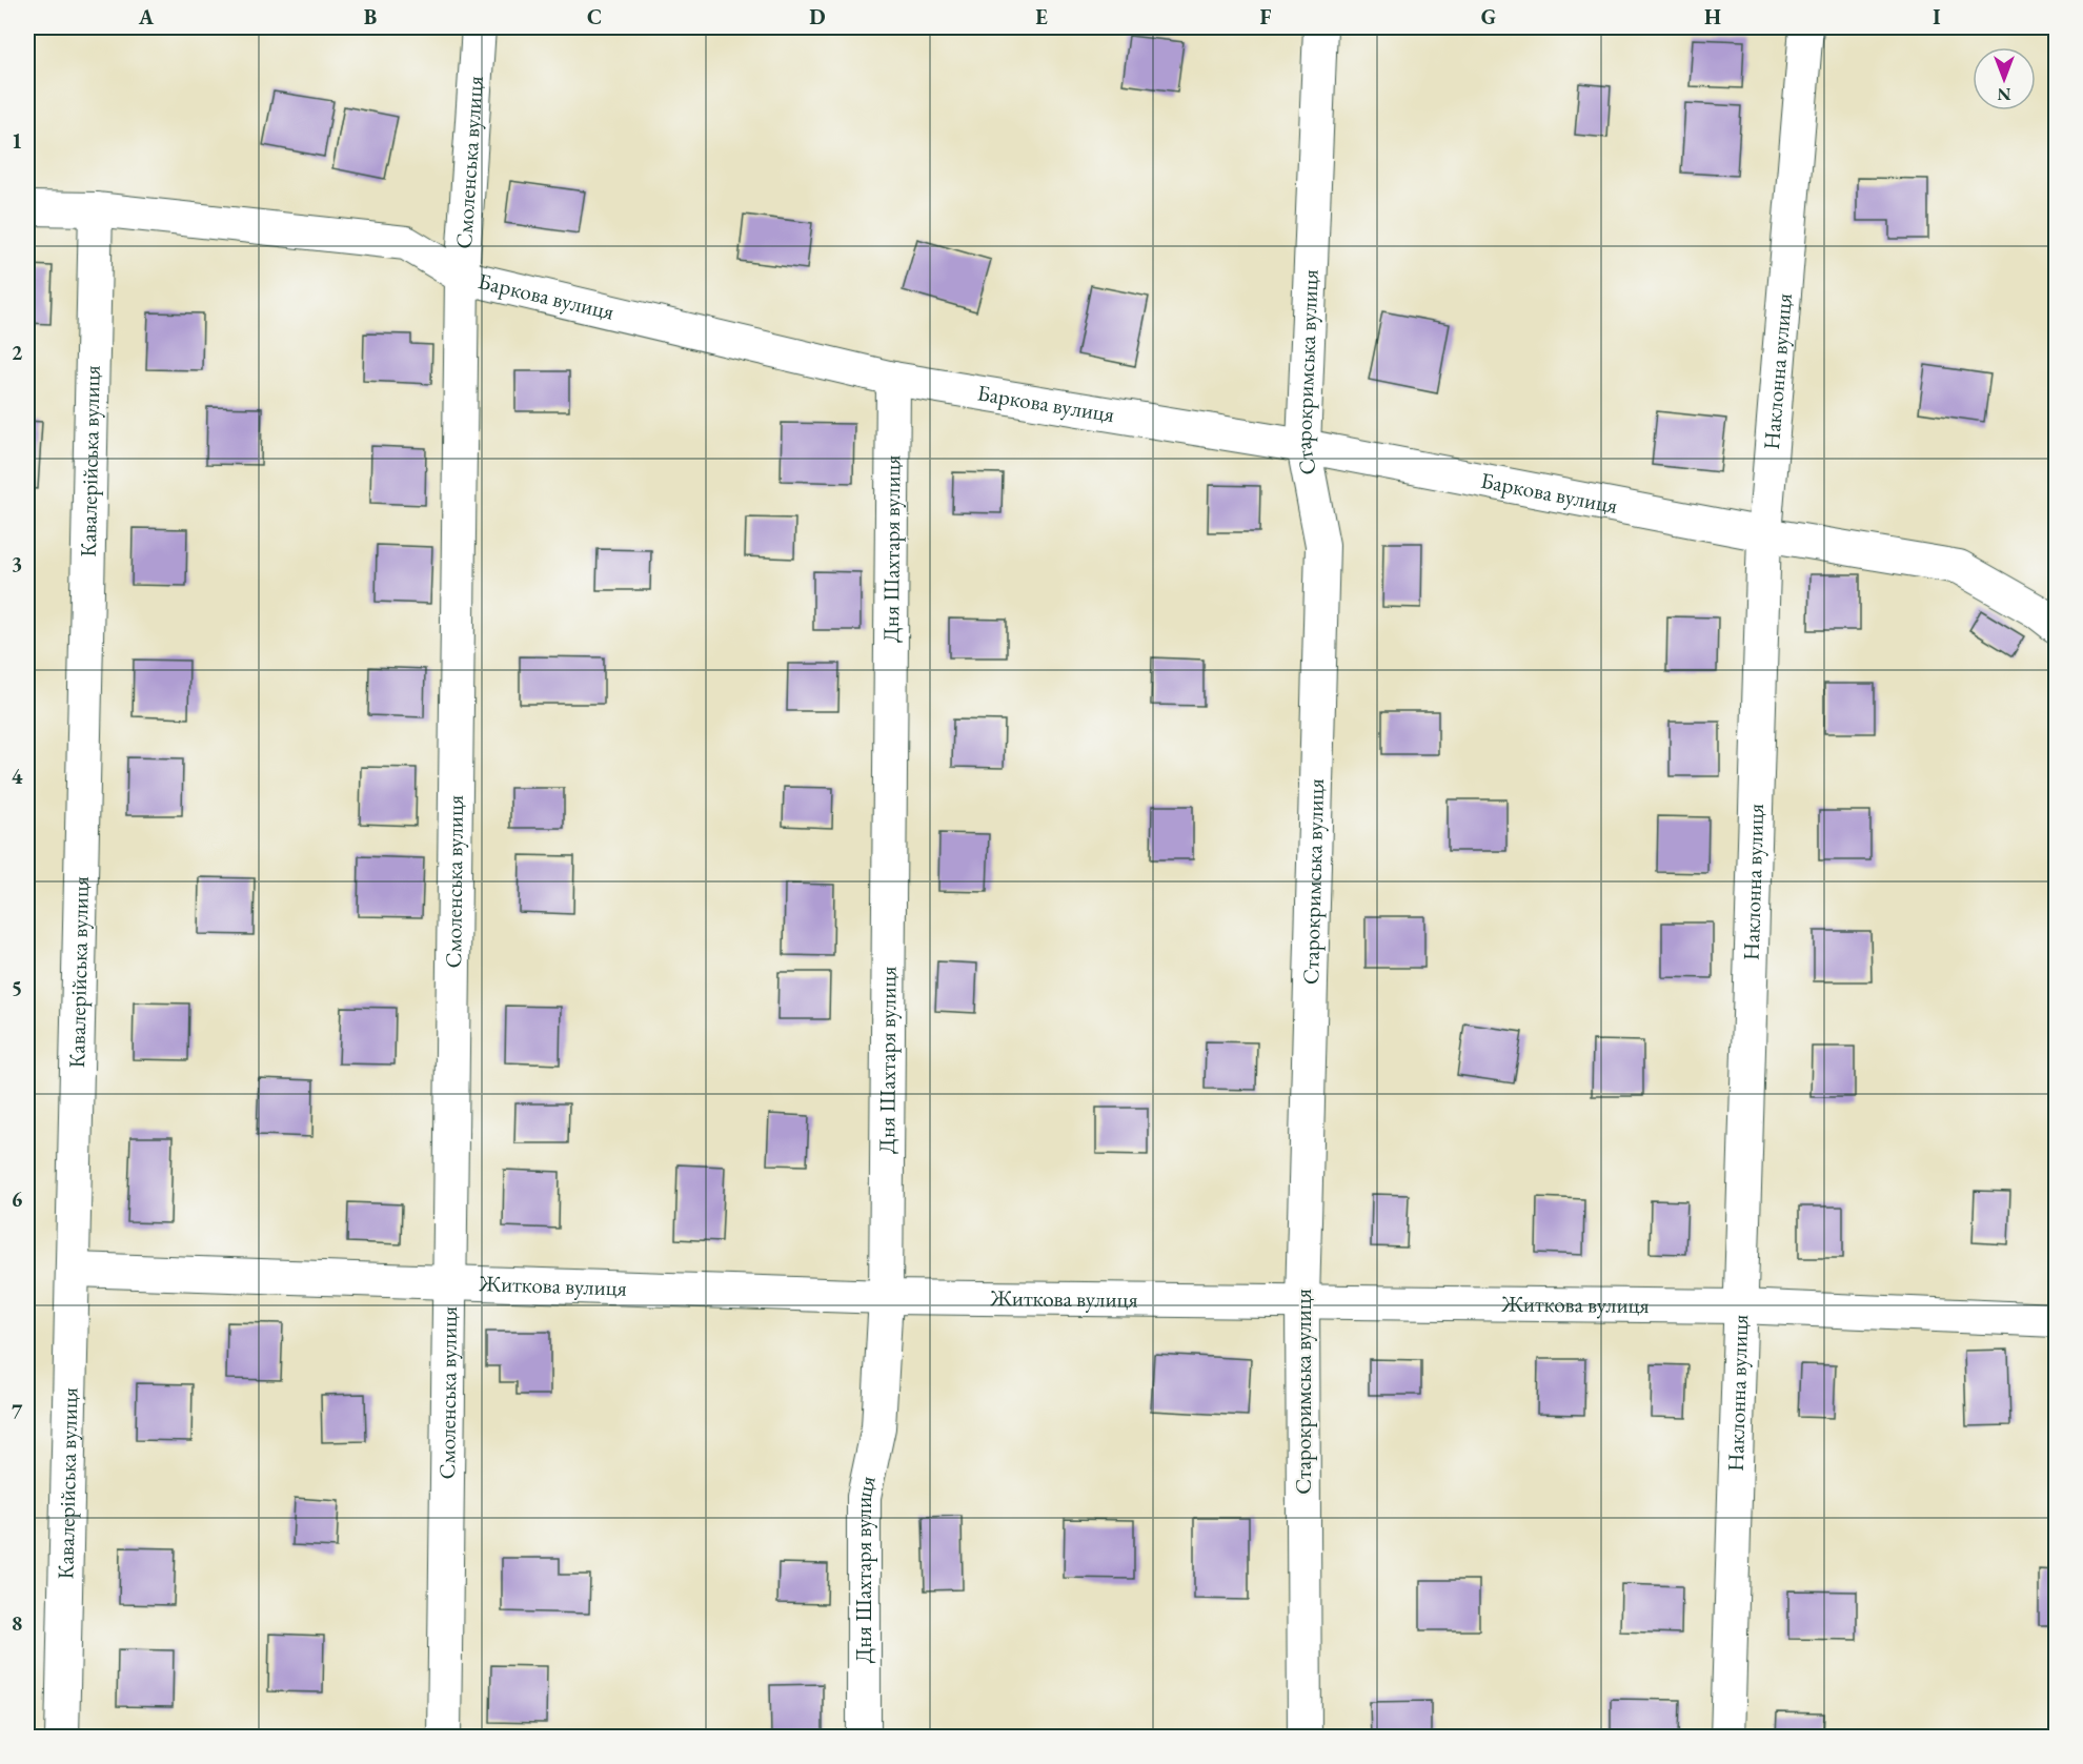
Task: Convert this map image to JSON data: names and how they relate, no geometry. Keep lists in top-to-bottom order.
{
  "streets": {
    "street": [
      "Смоленська вулиця",
      "Баркова вулиця",
      "Наклонна вулиця",
      "Старокримська вулиця",
      "Кавалерійська вулиця",
      "Дня Шахтаря вулиця",
      "Житкова вулиця"
    ]
  },
  "crossings": [
    ["Смоленська вулиця", "Баркова вулиця"],
    ["Смоленська вулиця", "Житкова вулиця"],
    ["Баркова вулиця", "Наклонна вулиця"],
    ["Баркова вулиця", "Старокримська вулиця"],
    ["Баркова вулиця", "Кавалерійська вулиця"],
    ["Баркова вулиця", "Дня Шахтаря вулиця"],
    ["Наклонна вулиця", "Житкова вулиця"],
    ["Старокримська вулиця", "Житкова вулиця"],
    ["Кавалерійська вулиця", "Житкова вулиця"],
    ["Дня Шахтаря вулиця", "Житкова вулиця"]
  ],
  "north": "bottom",
  "grid": {
    "columns": [
      "A",
      "B",
      "C",
      "D",
      "E",
      "F",
      "G",
      "H",
      "I"
    ],
    "rows": [
      "1",
      "2",
      "3",
      "4",
      "5",
      "6",
      "7",
      "8"
    ]
  }
}
